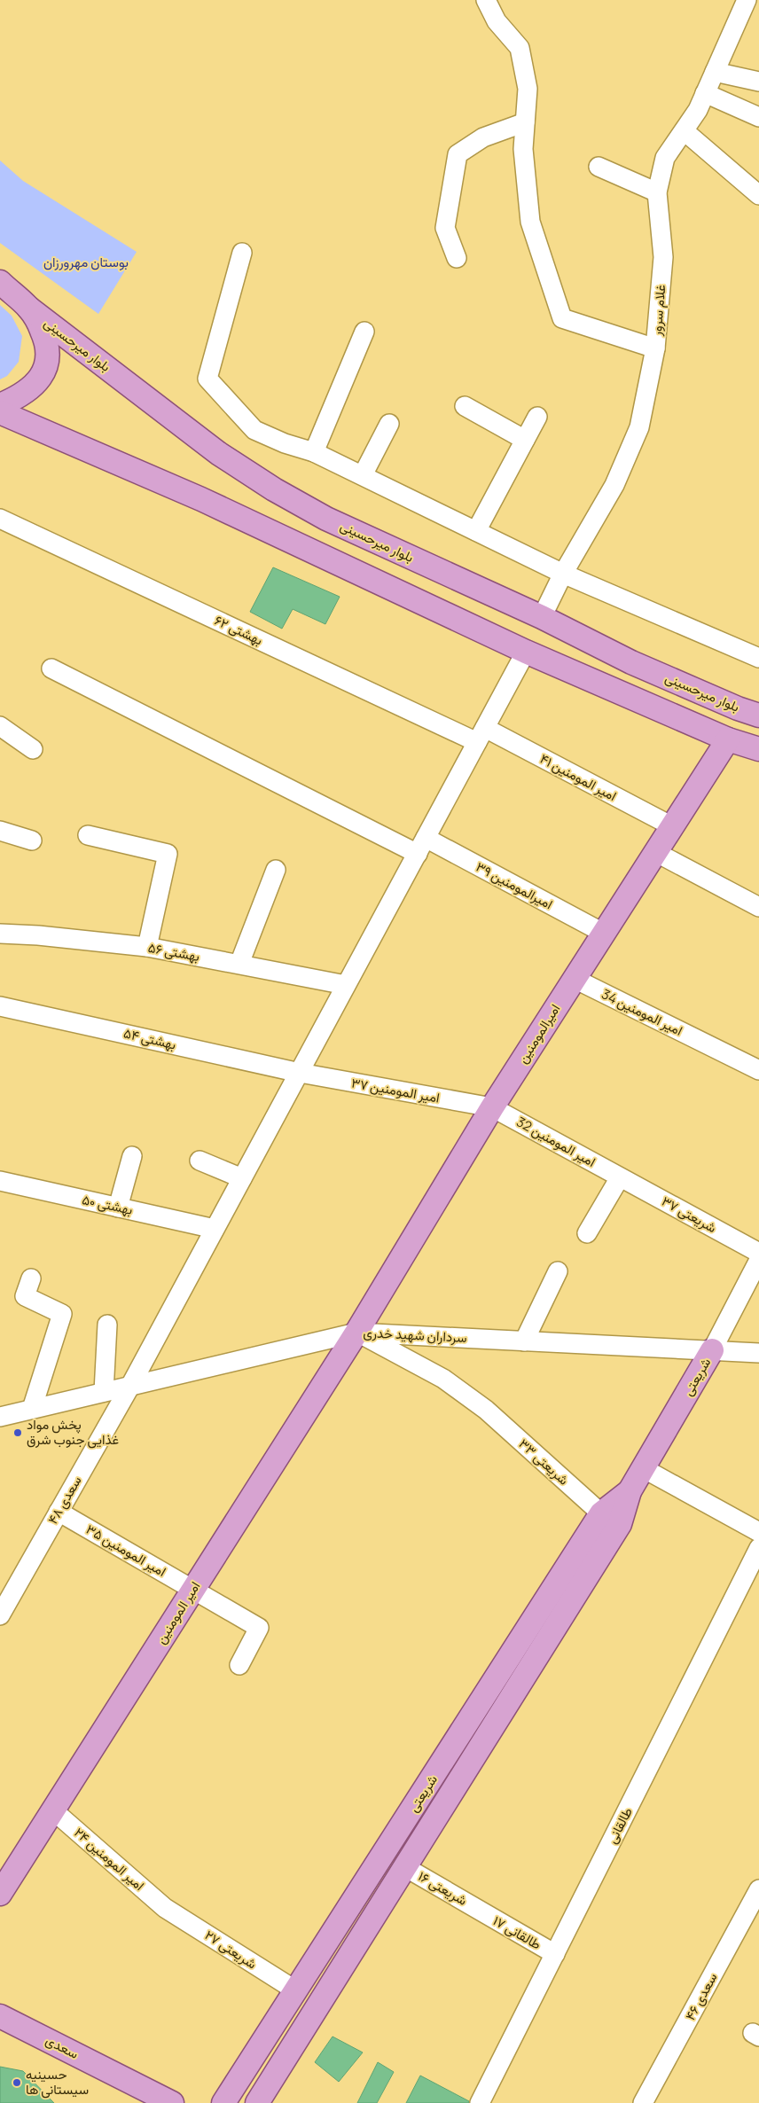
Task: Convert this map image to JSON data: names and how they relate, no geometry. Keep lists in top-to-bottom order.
{
  "streets": {
    "main road": [
      "بلوار میرحسینی",
      "امیرالمومنین",
      "شریعتی",
      "امیر المومنین",
      "سعدی"
    ],
    "street": [
      "غلام سرور",
      "بهشتی ۶۲",
      "امیر المومنین ۴۱",
      "امیرالمومنین ۳۹",
      "بهشتی ۵۶",
      "امیر المومنین 34",
      "بهشتی ۵۴",
      "امیر المومنین ۳۷",
      "امیر المومنین 32",
      "بهشتی ۵۰",
      "شریعتی ۳۷",
      "سرداران شهید خدری",
      "شریعتی ۳۳",
      "سعدی ۴۸",
      "امیر المومنین ۳۵",
      "طالقانی",
      "امیر المومنین ۲۴",
      "شریعتی ۱۶",
      "طالقانی ۱۷",
      "شریعتی ۲۷",
      "سعدی ۴۶"
    ]
  },
  "crossings": [
    ["غلام سرور", "بلوار میرحسینی"],
    ["بهشتی ۶۲", "امیر المومنین ۴۱"],
    ["بهشتی ۶۲", "سعدی ۴۸"],
    ["امیر المومنین ۴۱", "امیرالمومنین"],
    ["امیر المومنین ۴۱", "سعدی ۴۸"],
    ["امیرالمومنین ۳۹", "امیرالمومنین"],
    ["امیرالمومنین ۳۹", "سعدی ۴۸"],
    ["بهشتی ۵۶", "سعدی ۴۸"],
    ["امیر المومنین 34", "امیرالمومنین"],
    ["امیرالمومنین", "امیر المومنین ۳۷"],
    ["امیرالمومنین", "امیر المومنین 32"],
    ["امیرالمومنین", "سرداران شهید خدری"],
    ["امیرالمومنین", "شریعتی ۳۳"],
    ["امیرالمومنین", "امیر المومنین"],
    ["بهشتی ۵۴", "امیر المومنین ۳۷"],
    ["بهشتی ۵۴", "سعدی ۴۸"],
    ["امیر المومنین ۳۷", "امیر المومنین 32"],
    ["امیر المومنین ۳۷", "سعدی ۴۸"],
    ["امیر المومنین 32", "شریعتی ۳۷"],
    ["بهشتی ۵۰", "سعدی ۴۸"],
    ["سرداران شهید خدری", "شریعتی"],
    ["سرداران شهید خدری", "شریعتی ۳۳"],
    ["سرداران شهید خدری", "سعدی ۴۸"],
    ["سرداران شهید خدری", "امیر المومنین"],
    ["شریعتی", "شریعتی ۳۳"],
    ["شریعتی", "شریعتی ۱۶"],
    ["شریعتی", "شریعتی ۲۷"],
    ["شریعتی ۳۳", "امیر المومنین"],
    ["سعدی ۴۸", "امیر المومنین ۳۵"],
    ["امیر المومنین ۳۵", "امیر المومنین"],
    ["امیر المومنین", "امیر المومنین ۲۴"],
    ["طالقانی", "طالقانی ۱۷"],
    ["امیر المومنین ۲۴", "شریعتی ۲۷"],
    ["شریعتی ۱۶", "طالقانی ۱۷"]
  ],
  "parks": ["بوستان مهرورزان"],
  "places": ["پخش مواد غذایی جنوب شرق", "حسینیه سیستانی ها"]
}
